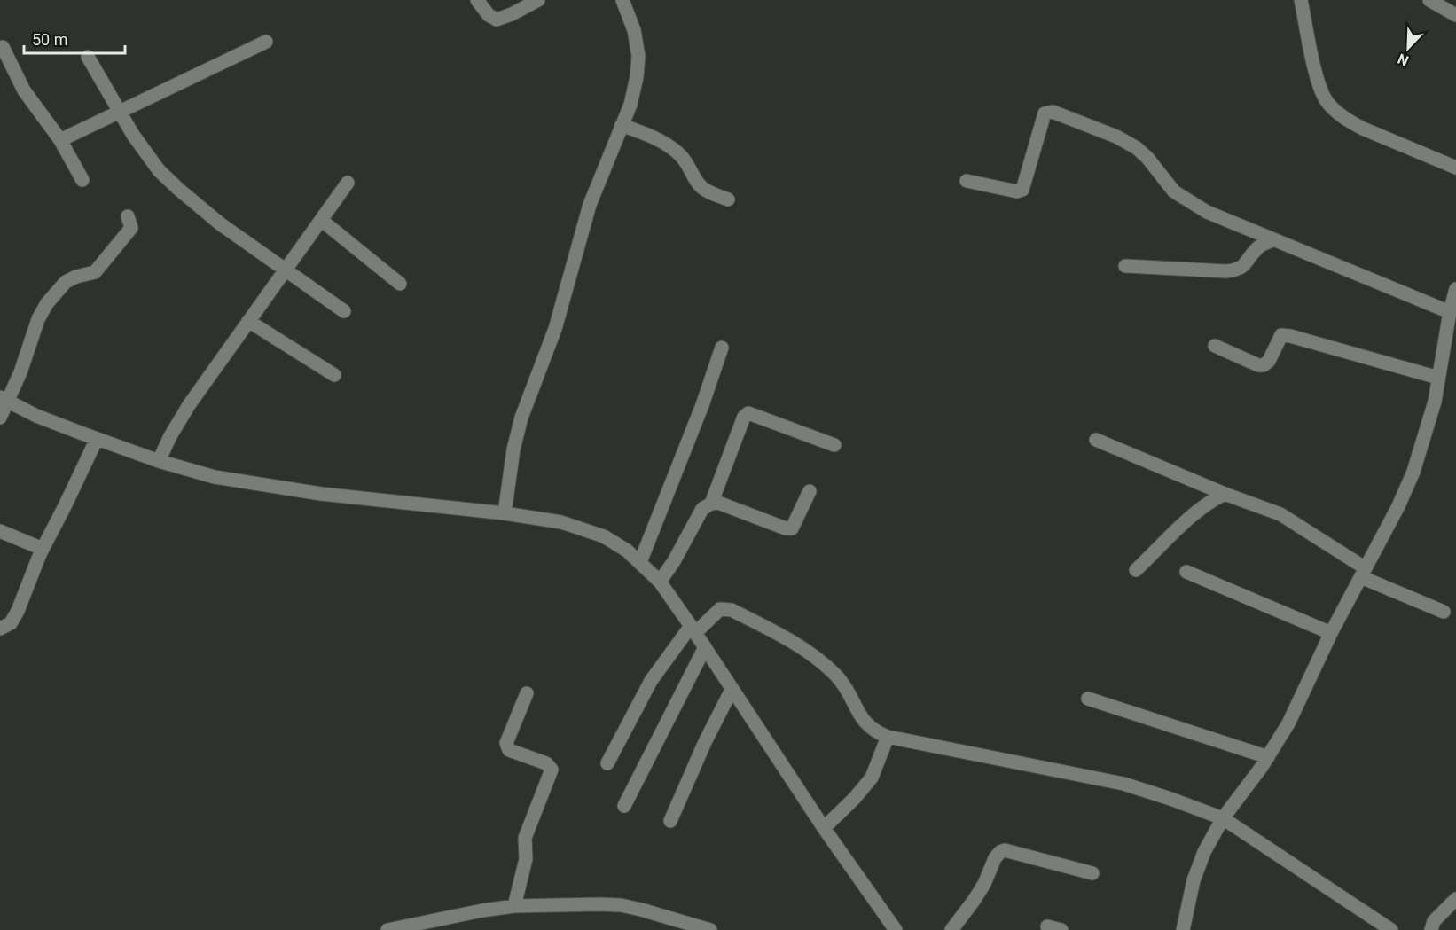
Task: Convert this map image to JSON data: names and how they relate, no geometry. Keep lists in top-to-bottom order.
{
  "scale_bar": "50 m",
  "north": "bottom left"
}
